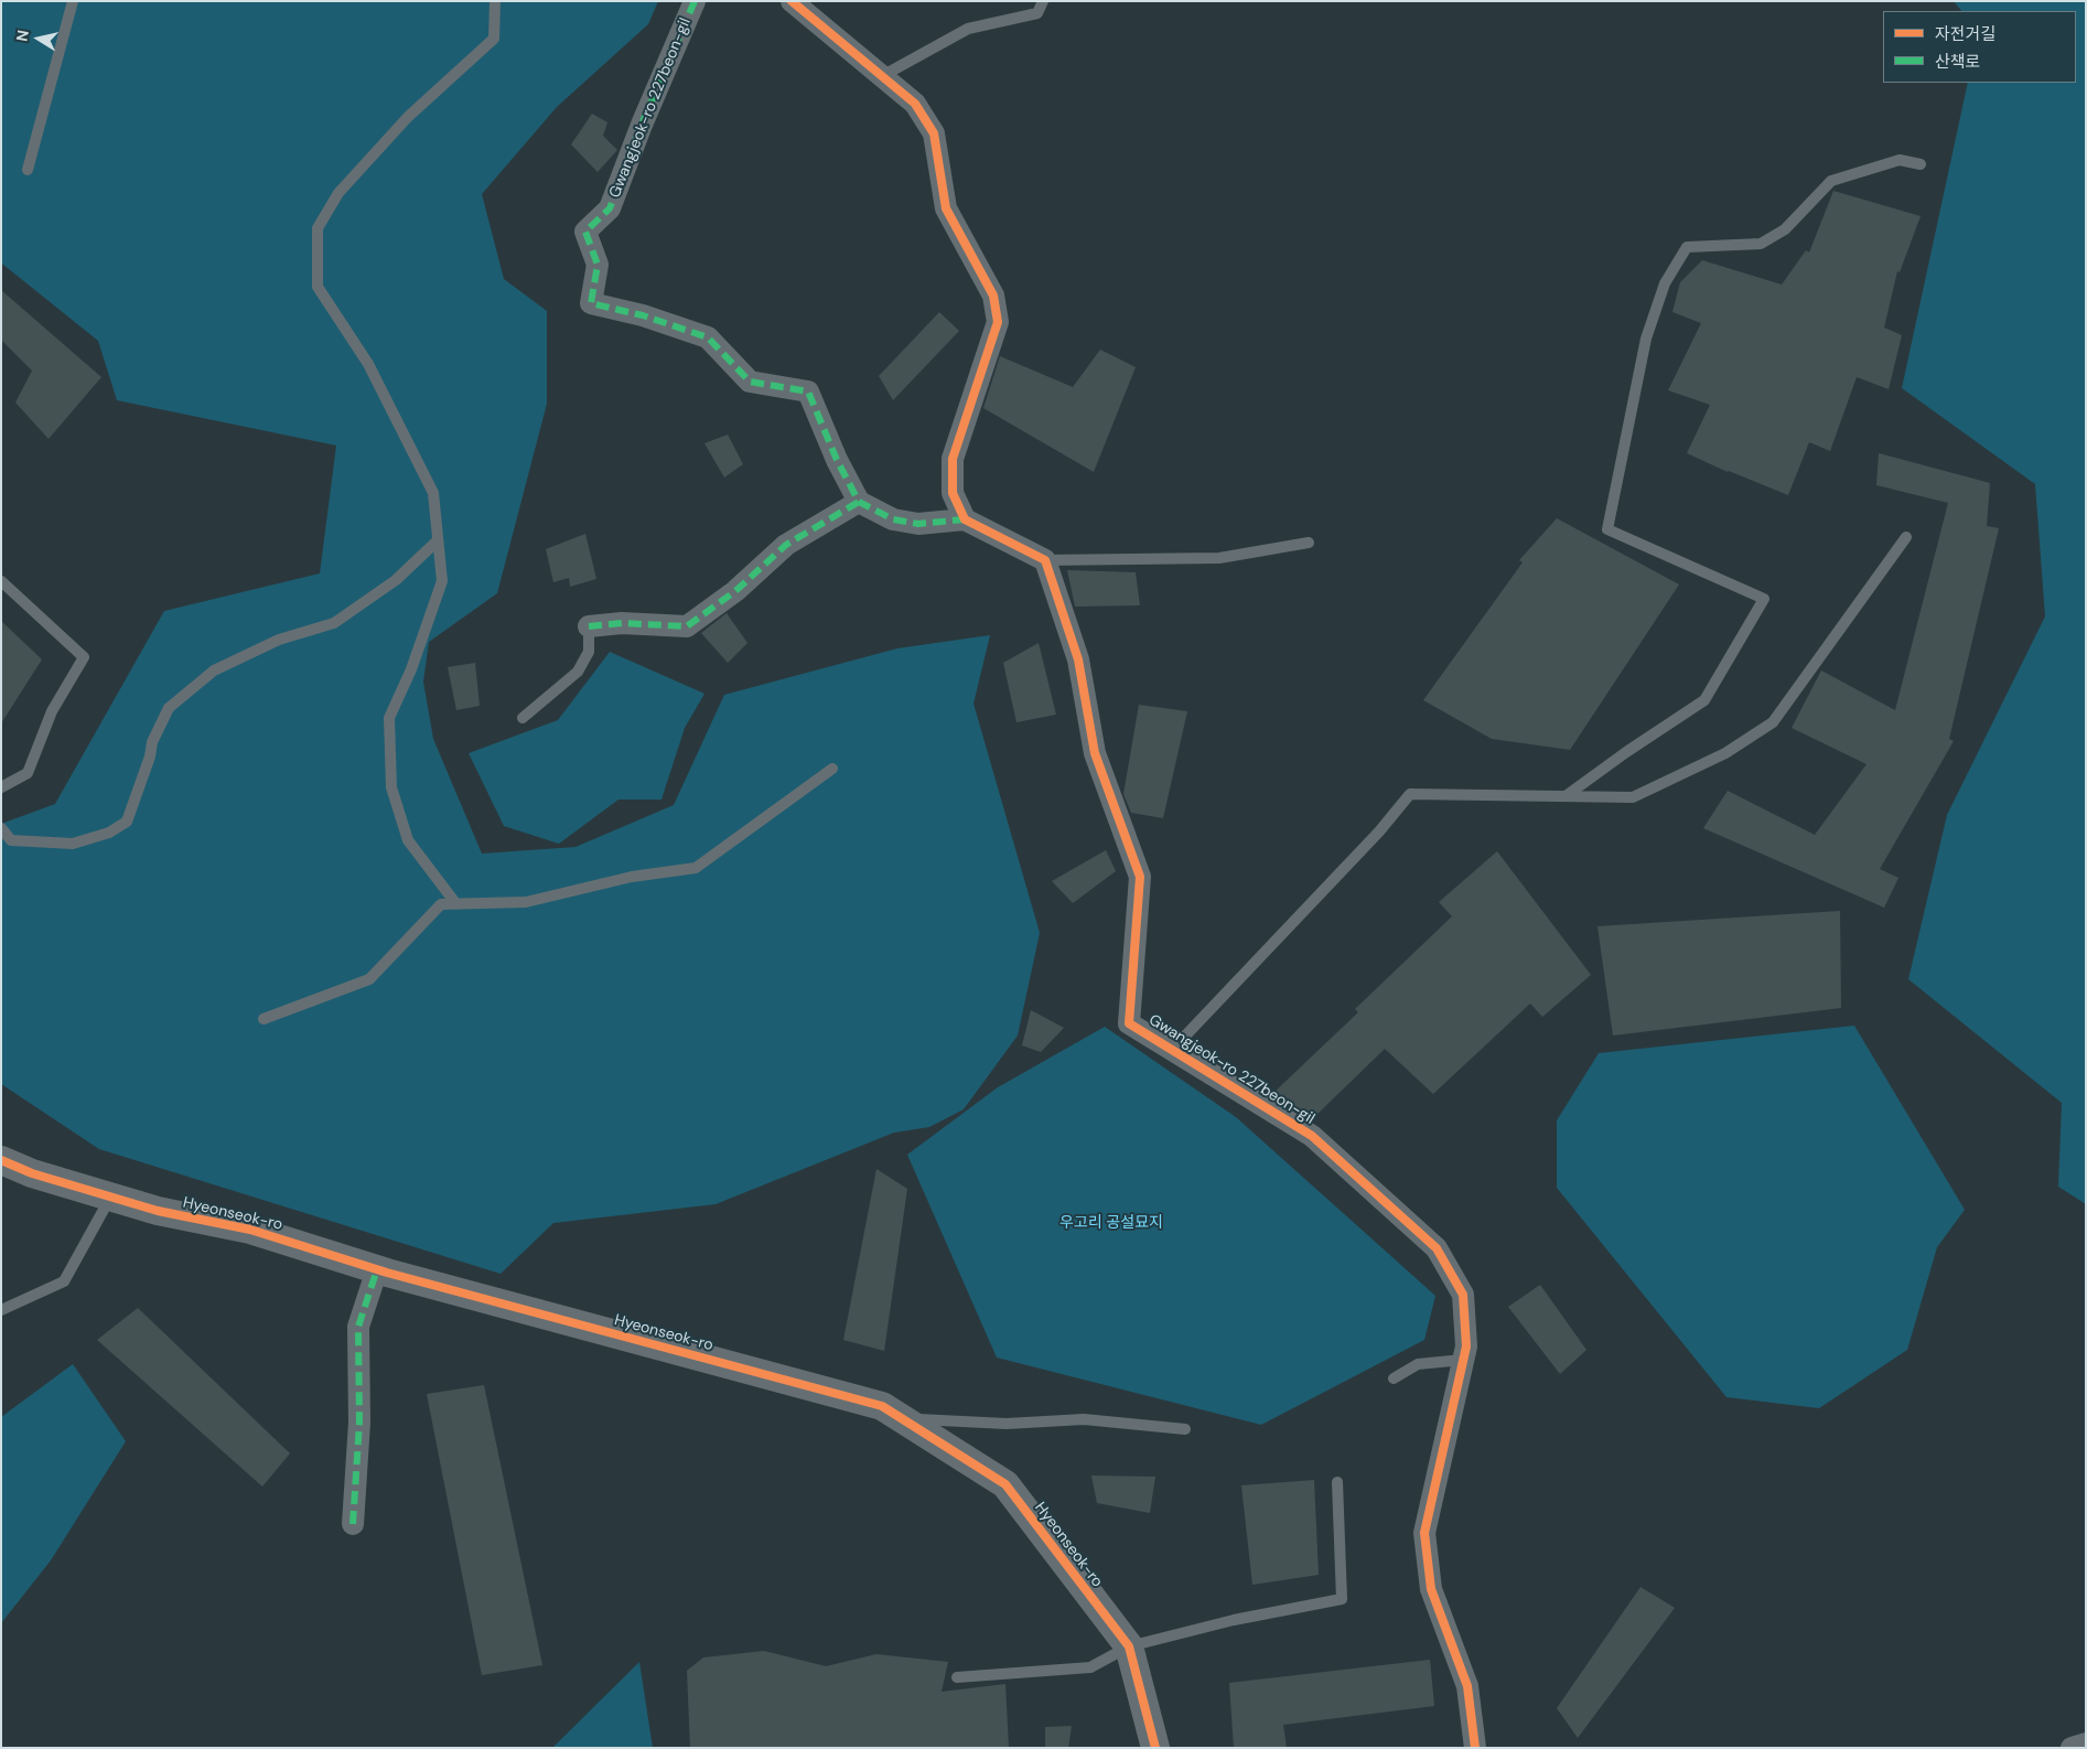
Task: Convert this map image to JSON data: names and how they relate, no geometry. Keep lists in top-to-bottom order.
{
  "streets": {
    "street": ["Gwangjeok-ro 227beon-gil", "Hyeonseok-ro"]
  },
  "parks": ["우고리 공설묘지"],
  "legend": ["자전거길", "산책로"],
  "north": "left"
}
